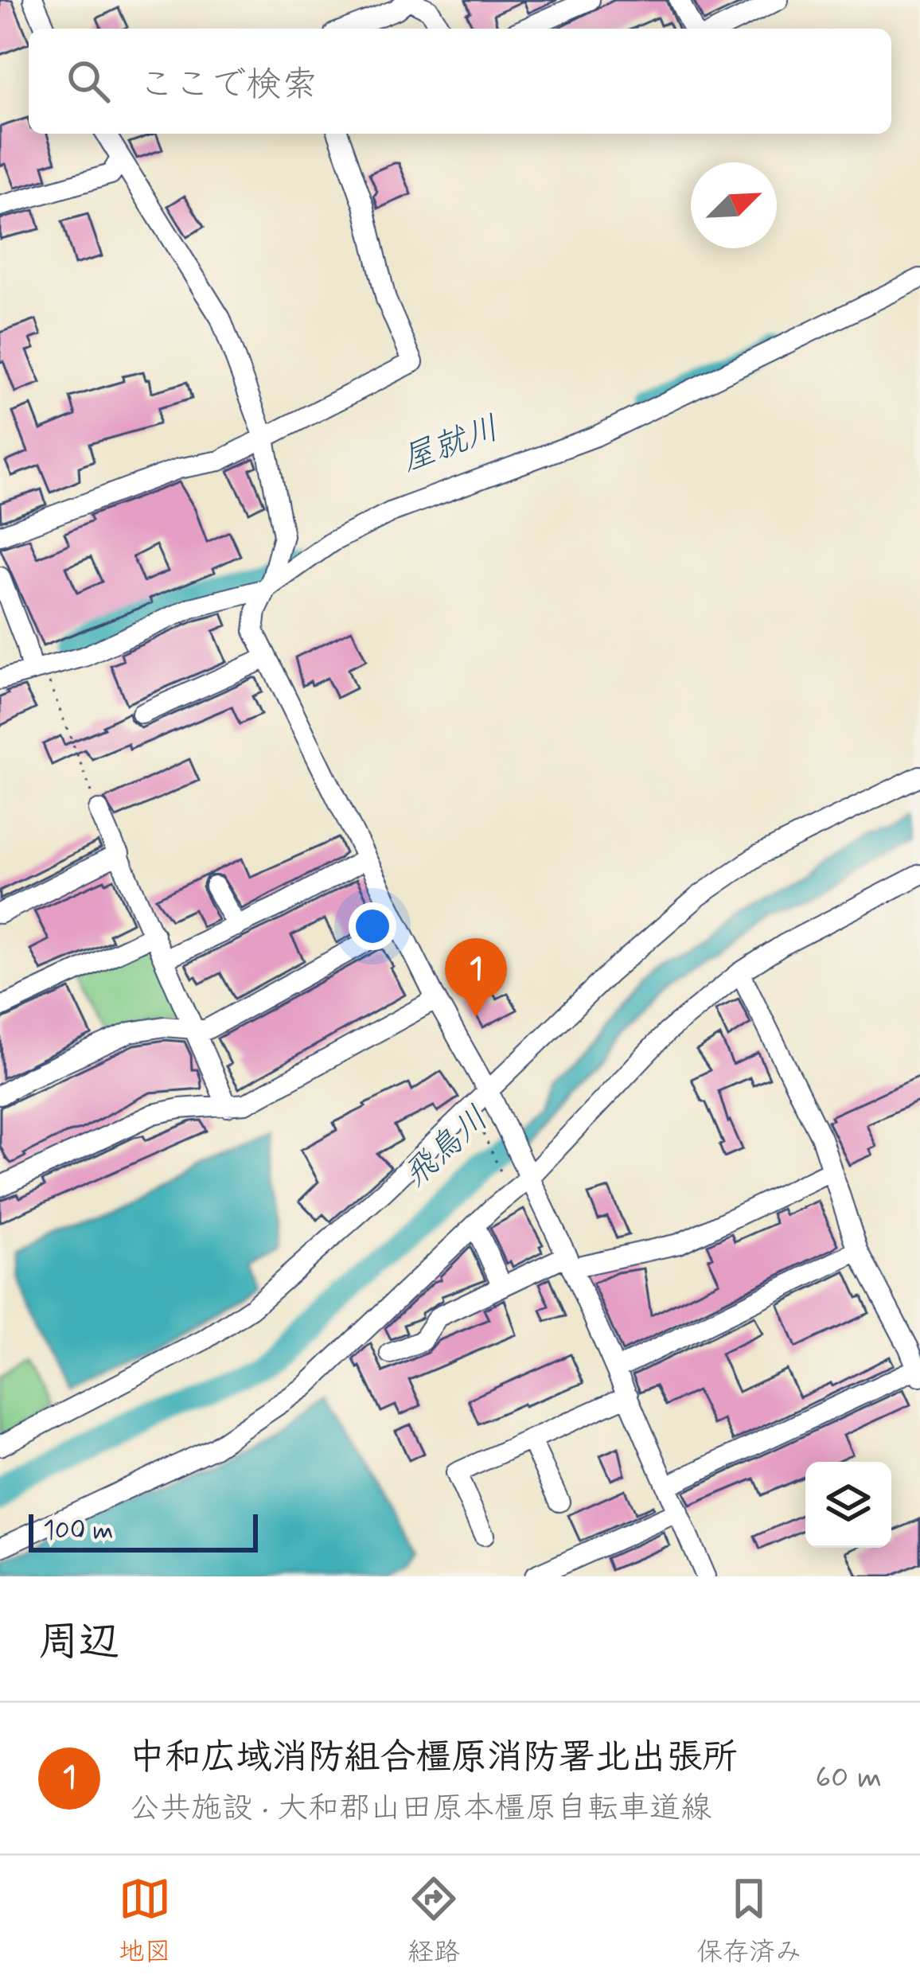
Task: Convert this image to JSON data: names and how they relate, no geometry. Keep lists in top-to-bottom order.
{
  "water": ["屋就川", "飛鳥川"],
  "scale_bar": "100 m",
  "north": "top right",
  "page": {
    "search": "ここで検索",
    "pins": "1",
    "scale": "100 m",
    "heading": "周辺",
    "list": [
      {
        "mark": "1",
        "name": "中和広域消防組合橿原消防署北出張所",
        "note": "公共施設 · 大和郡山田原本橿原自転車道線",
        "value": "60 m"
      }
    ],
    "nav": ["地図", "経路", "保存済み"]
  }
}
